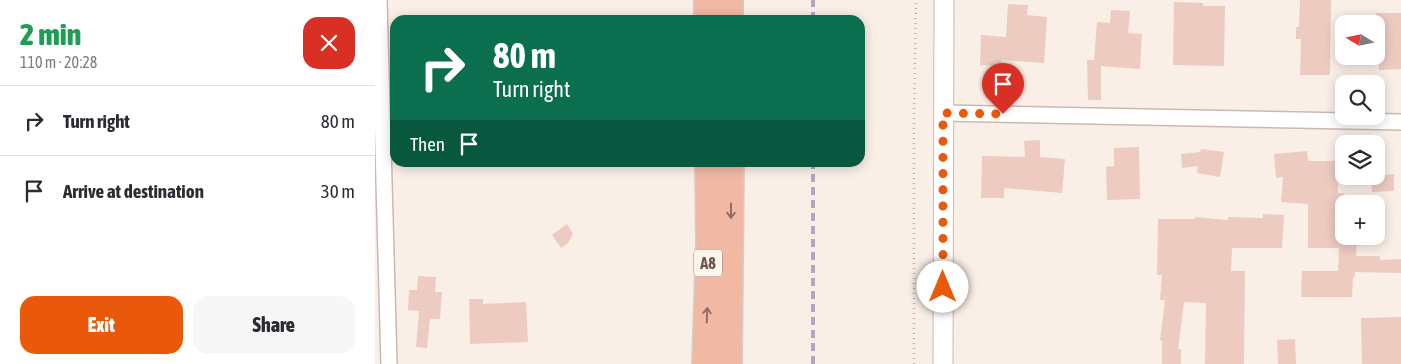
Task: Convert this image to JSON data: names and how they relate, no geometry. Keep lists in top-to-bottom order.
{
  "streets": {
    "highway": ["A8"]
  },
  "north": "left",
  "page": {
    "heading": ["2 min", "110 m · 20:28"],
    "map_buttons": "+",
    "turn": ["80 m", "Turn right"],
    "list": [
      {
        "name": "Turn right",
        "value": "80 m"
      },
      {
        "name": "Arrive at destination",
        "value": "30 m"
      }
    ],
    "then": "Then",
    "buttons": ["Exit", "Share"]
  }
}
